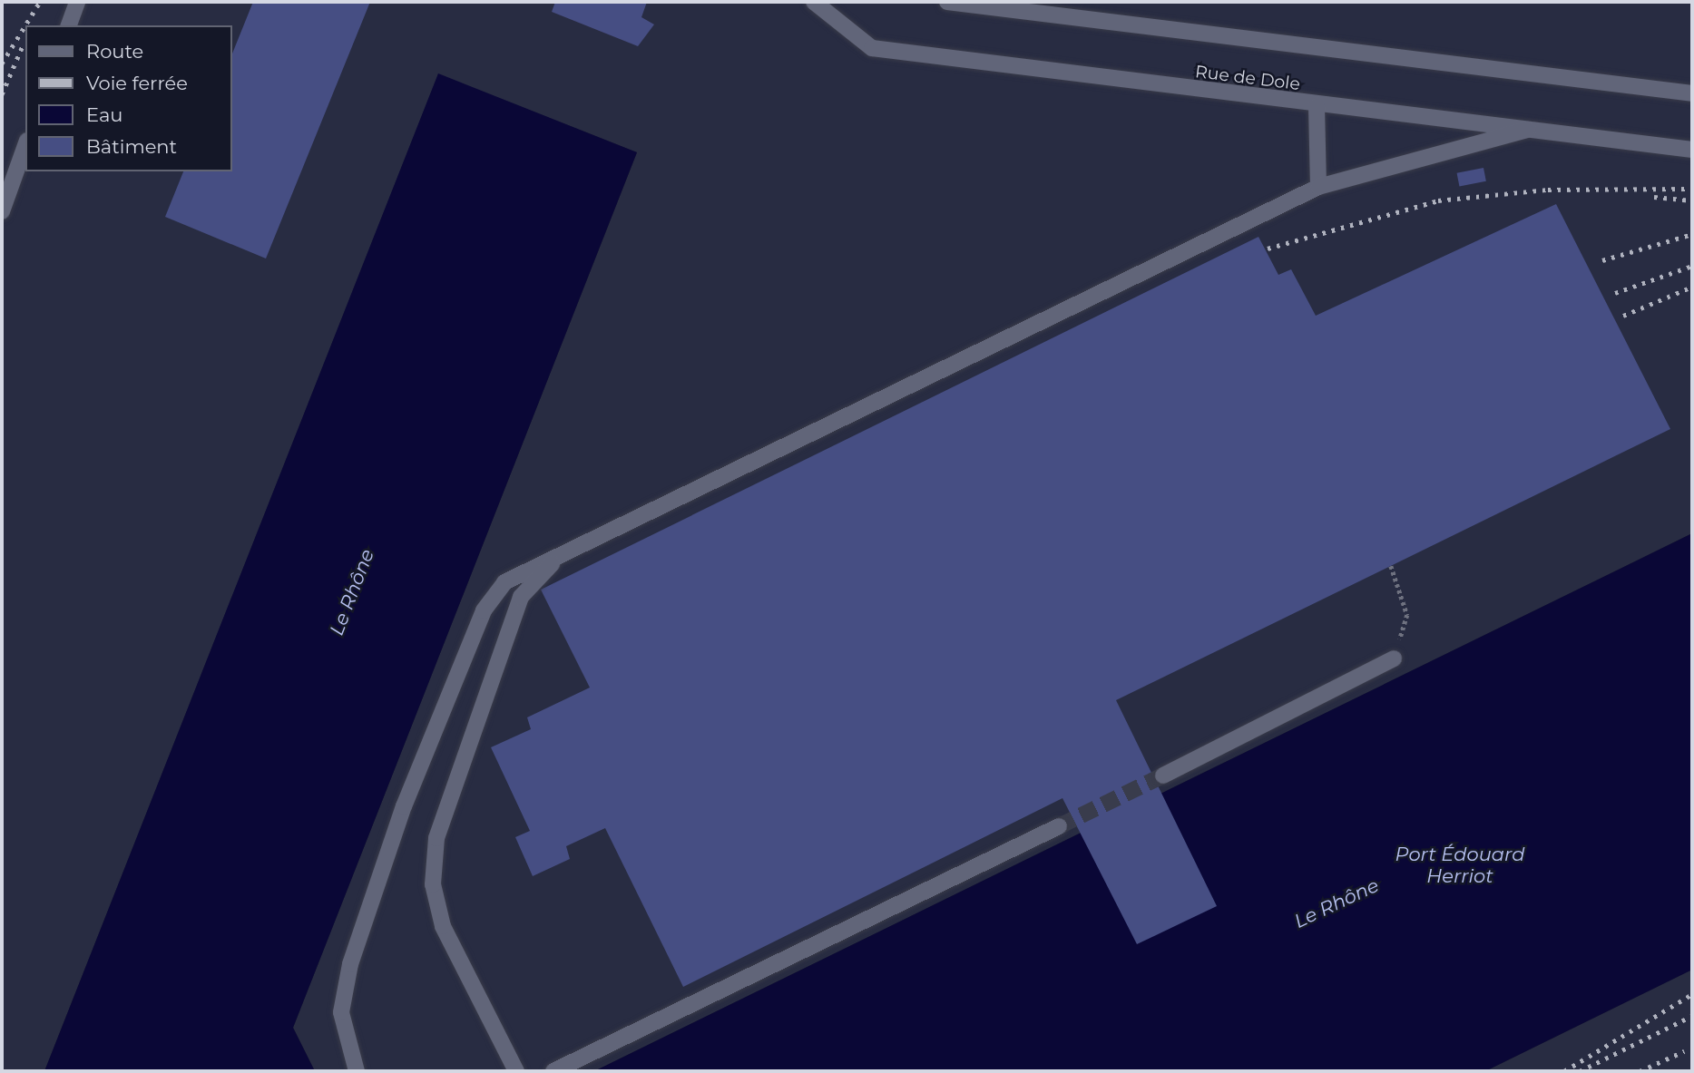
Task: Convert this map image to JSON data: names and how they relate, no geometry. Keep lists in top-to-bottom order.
{
  "streets": {
    "lane": ["Rue de Dole"]
  },
  "water": ["Le Rhône", "Port Édouard Herriot"],
  "legend": [
    "Route",
    "Voie ferrée",
    "Eau",
    "Bâtiment"
  ]
}
